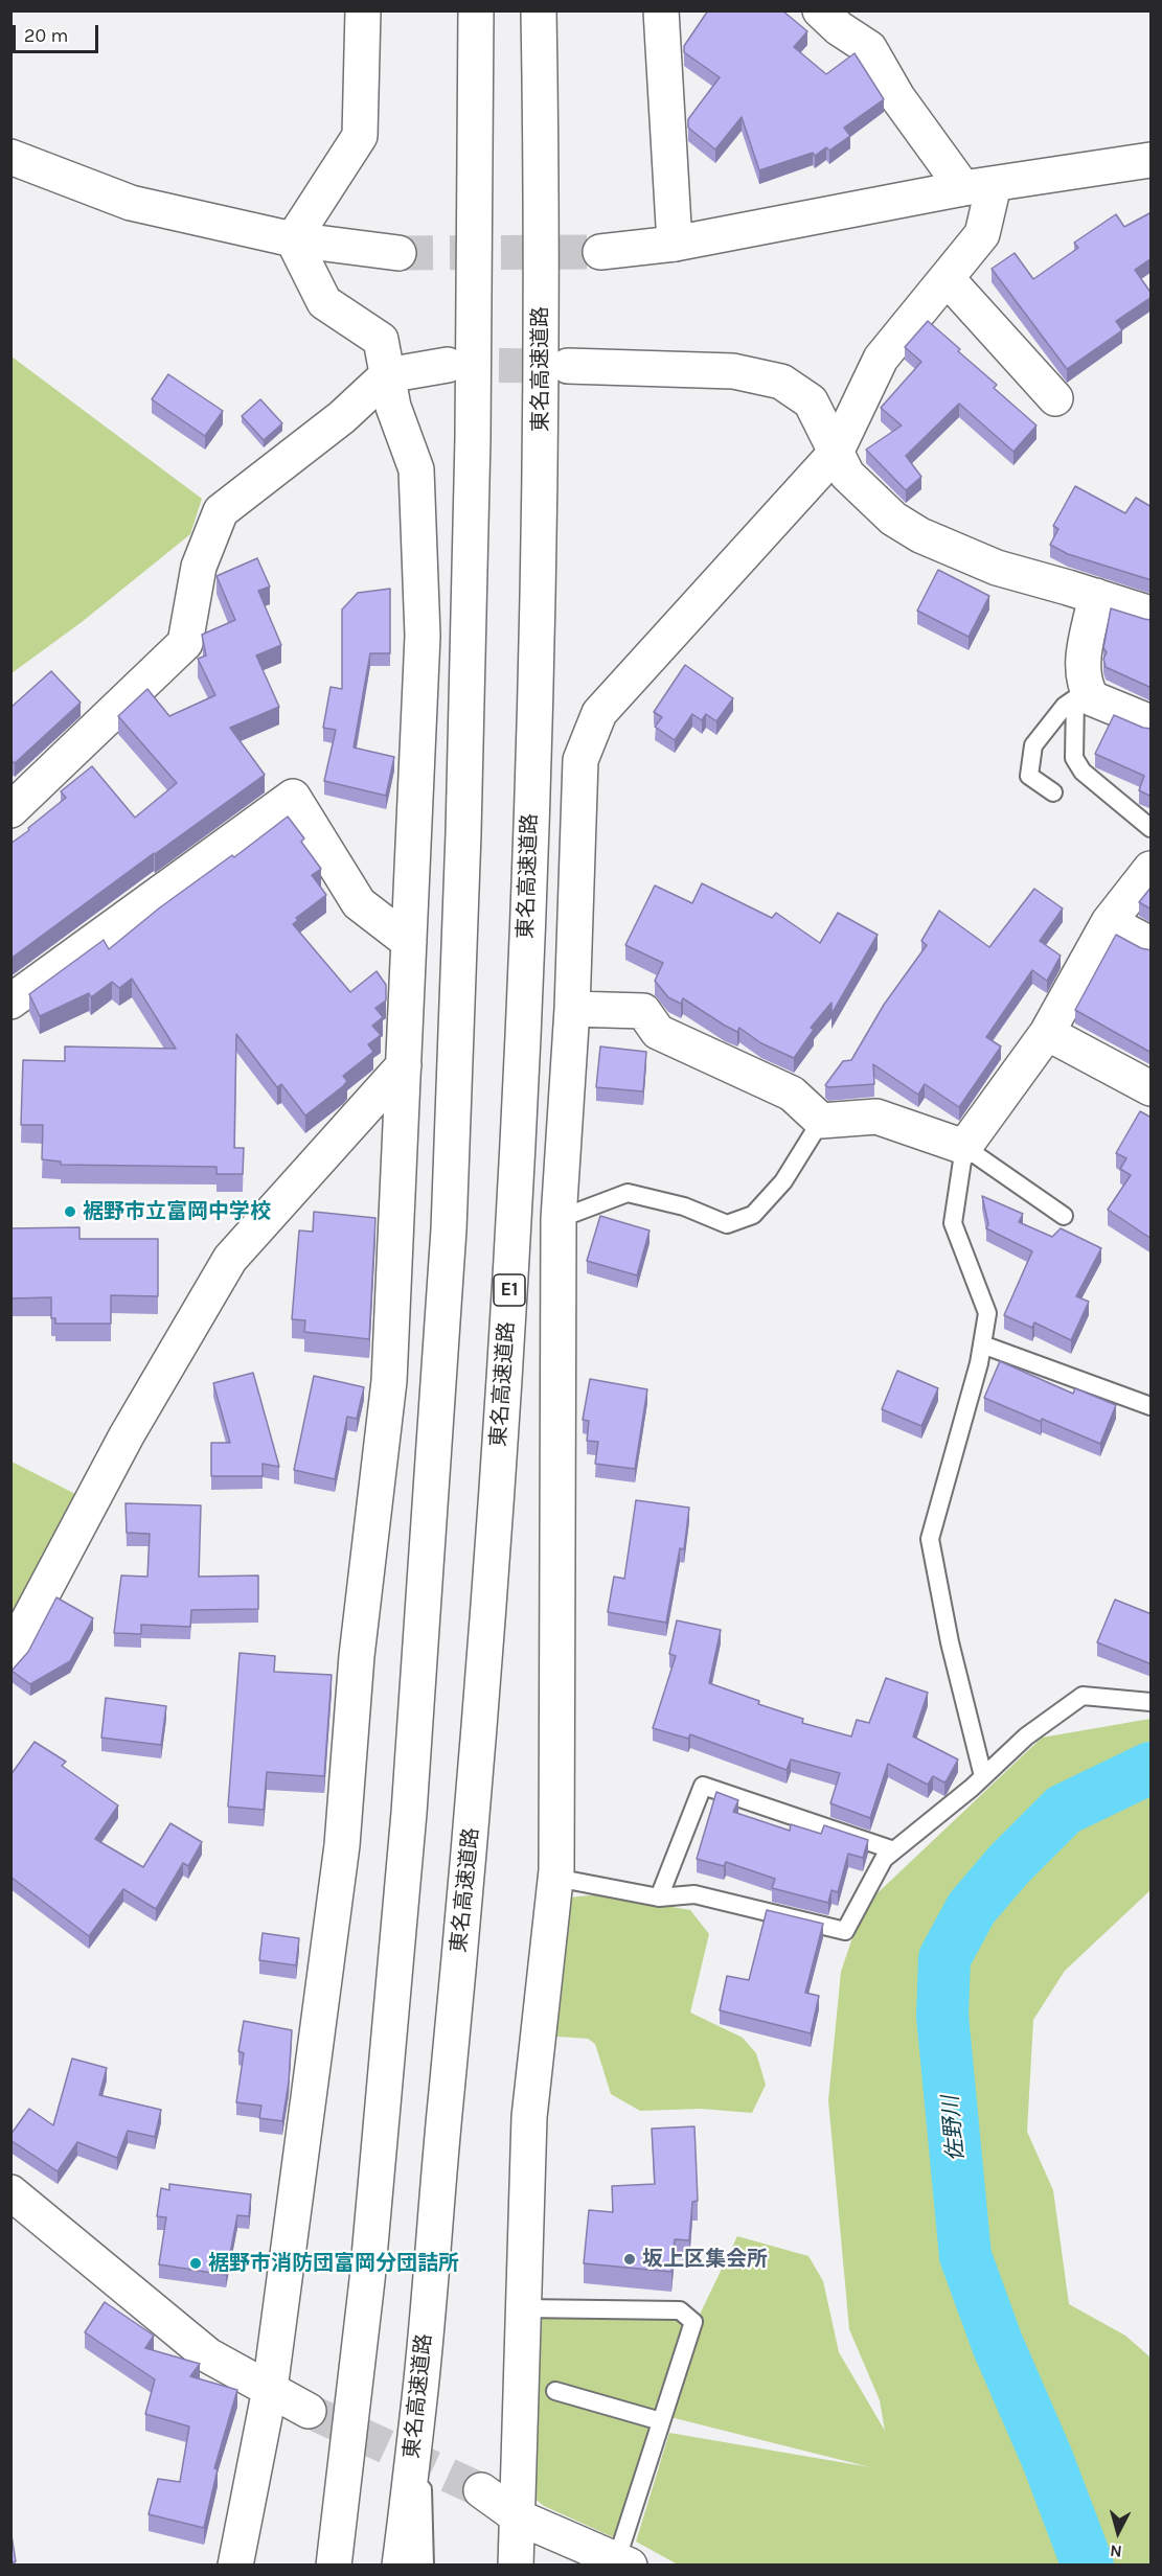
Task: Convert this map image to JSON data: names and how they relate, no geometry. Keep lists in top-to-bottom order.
{
  "streets": {
    "main road": ["東名高速道路", "E1"]
  },
  "water": ["佐野川"],
  "places": ["裾野市立富岡中学校", "坂上区集会所", "裾野市消防団富岡分団詰所"],
  "scale_bar": "20 m",
  "north": "bottom"
}
